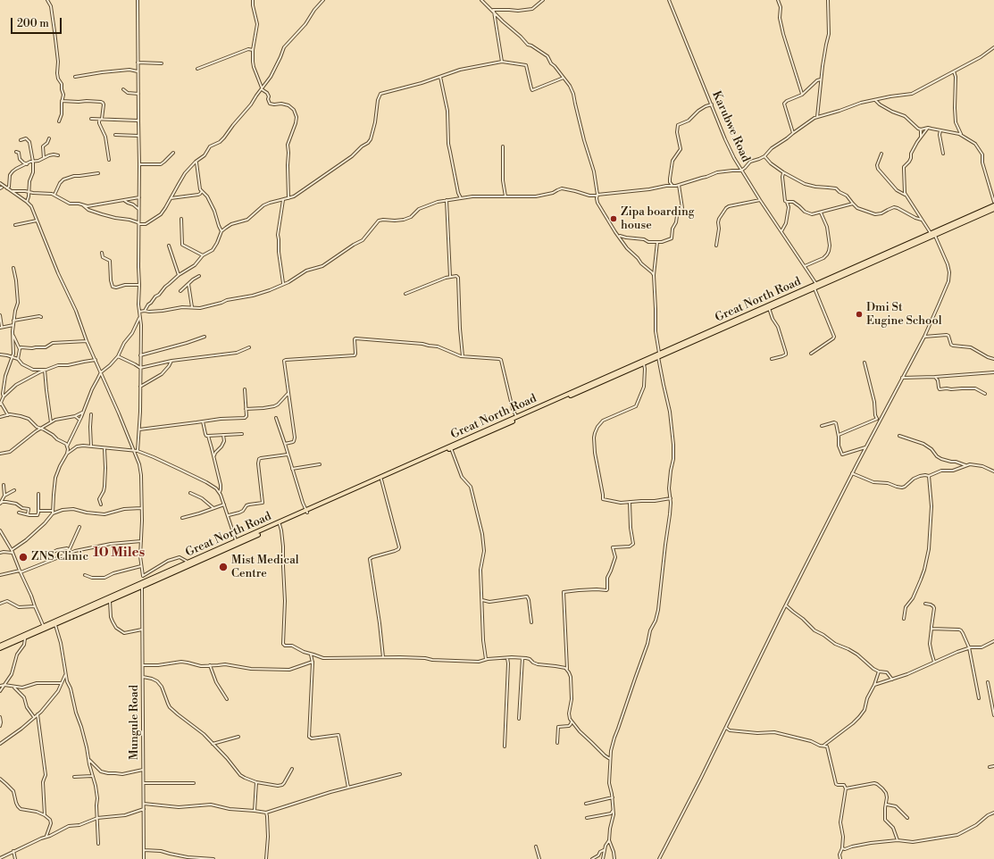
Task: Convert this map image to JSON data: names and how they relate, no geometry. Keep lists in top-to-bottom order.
{
  "streets": {
    "highway": ["Great North Road"],
    "street": ["Karubwe Road", "Mungule Road"]
  },
  "crossings": [
    ["Karubwe Road", "Great North Road"],
    ["Great North Road", "Mungule Road"]
  ],
  "districts": ["10 Miles"],
  "places": [
    "Zipa boarding house",
    "Dmi St Eugine School",
    "ZNS Clinic",
    "Mist Medical Centre"
  ],
  "scale_bar": "200 m"
}
